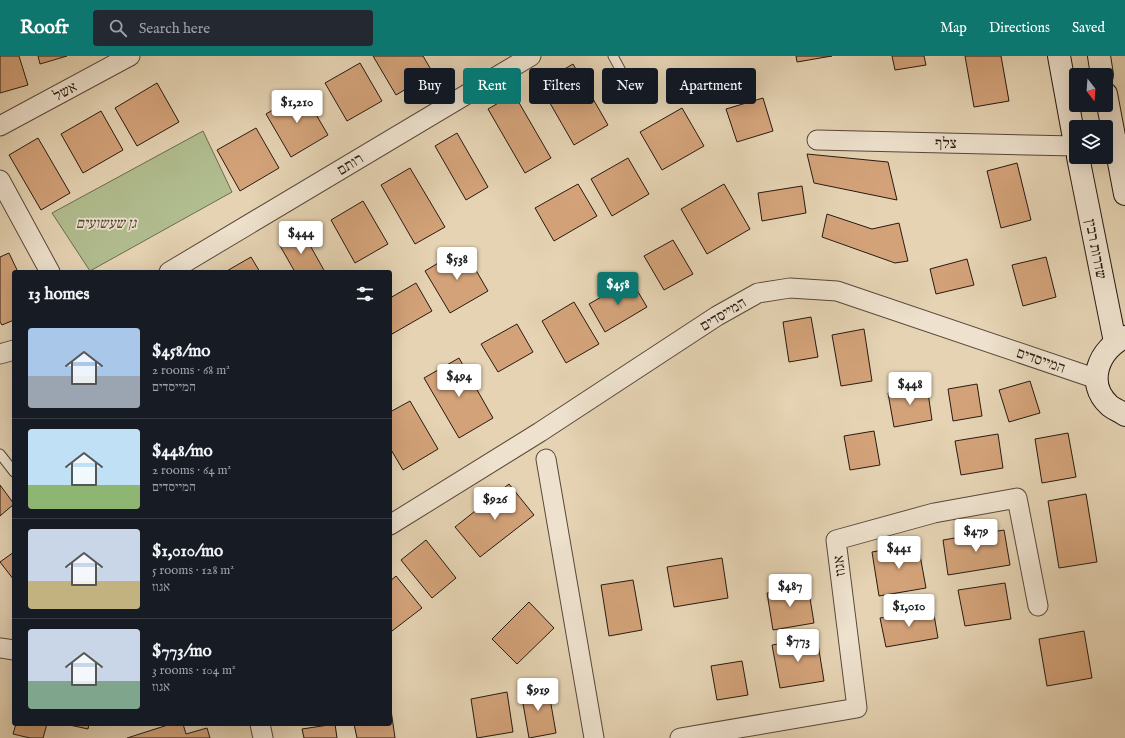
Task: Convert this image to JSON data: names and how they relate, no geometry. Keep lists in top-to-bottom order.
{
  "streets": {
    "street": [
      "אשל",
      "צלף",
      "רותם",
      "שדרות רבין",
      "המייסדים",
      "אגוז"
    ]
  },
  "parks": ["גן שעשועים"],
  "north": "bottom",
  "page": {
    "header": "Roofr",
    "search": "Search here",
    "nav": ["Map", "Directions", "Saved"],
    "chip": [
      "Buy",
      "Rent",
      "Filters",
      "New",
      "Apartment"
    ],
    "price": [
      "$1,210",
      "$444",
      "$538",
      "$458",
      "$494",
      "$448",
      "$926",
      "$479",
      "$441",
      "$487",
      "$1,010",
      "$773",
      "$919"
    ],
    "heading": "13 homes",
    "list": [
      {
        "name": "$458/mo",
        "note": "2 rooms · 68 m² · המייסדים"
      },
      {
        "name": "$448/mo",
        "note": "2 rooms · 64 m² · המייסדים"
      },
      {
        "name": "$1,010/mo",
        "note": "5 rooms · 128 m² · אגוז"
      },
      {
        "name": "$773/mo",
        "note": "3 rooms · 104 m² · אגוז"
      }
    ]
  }
}
